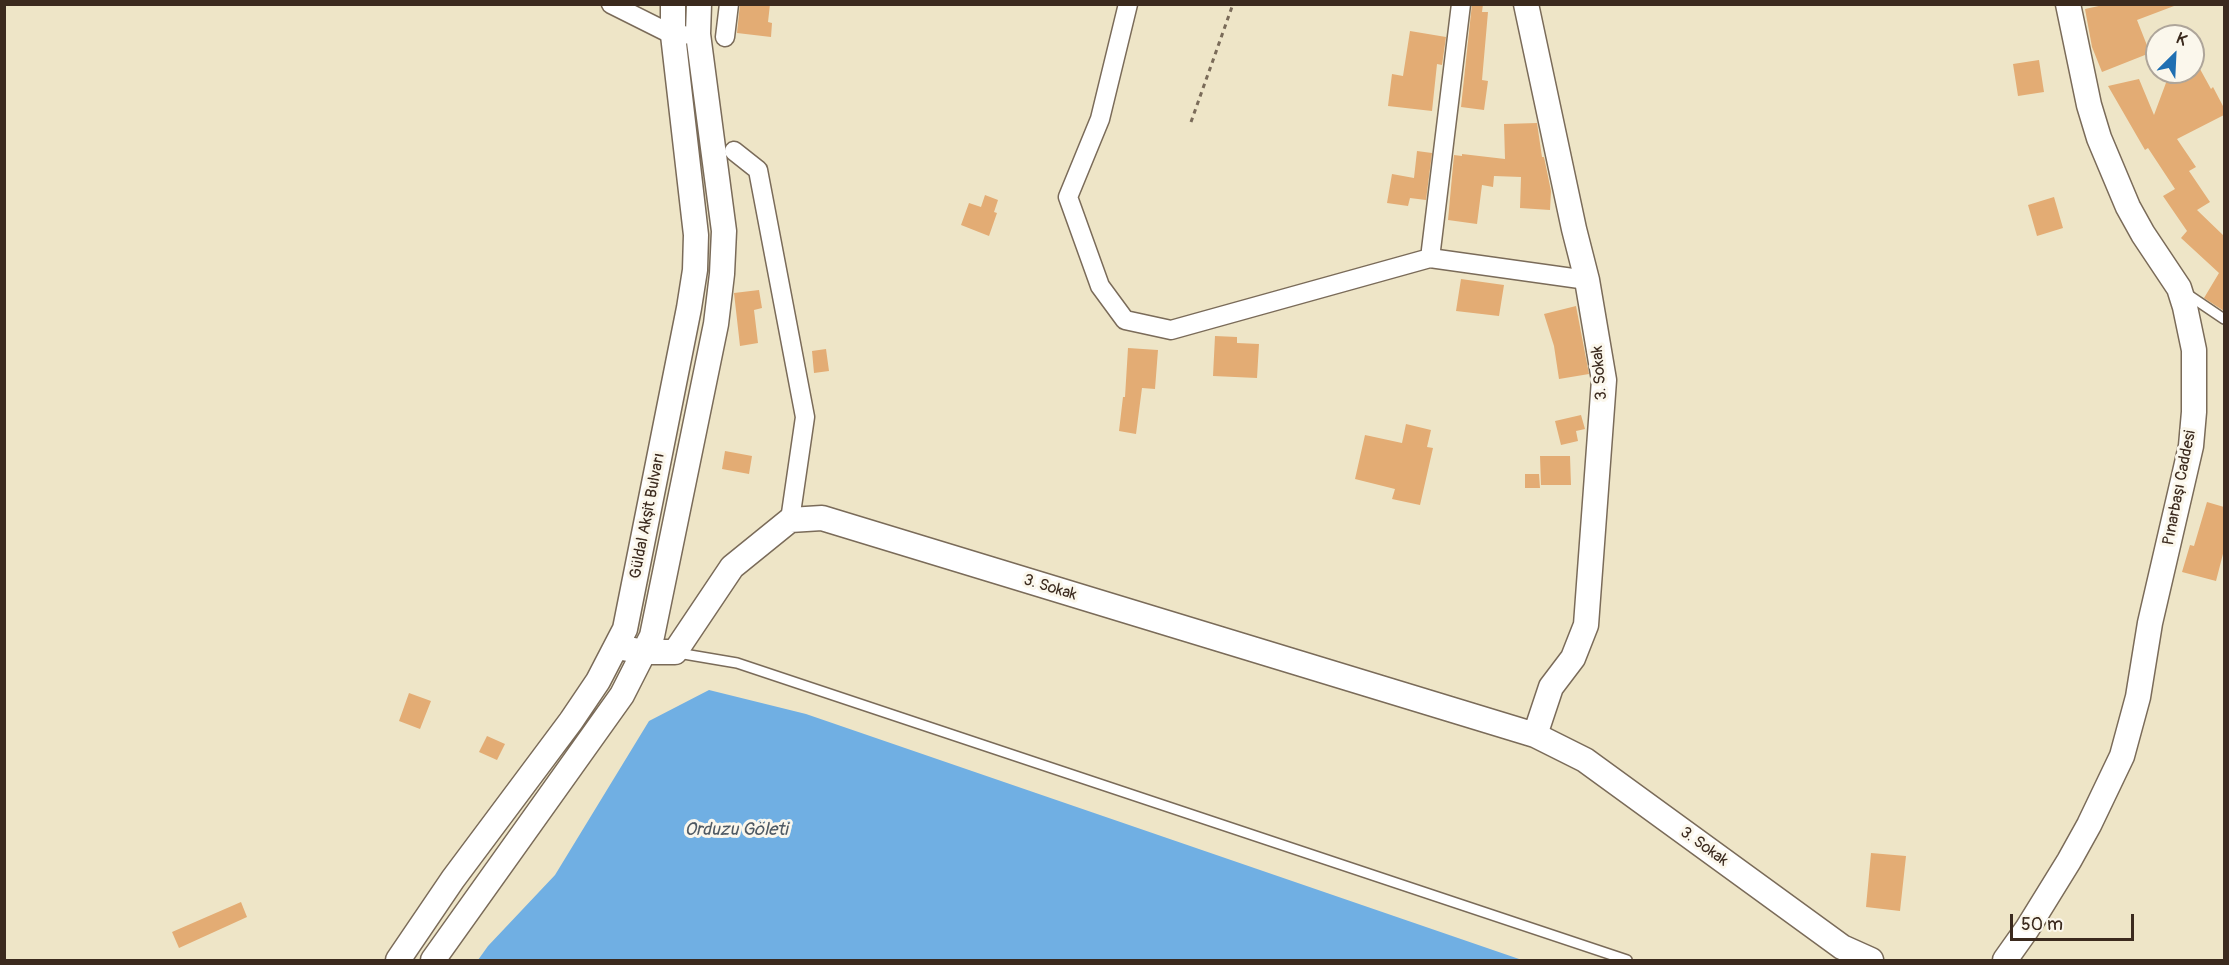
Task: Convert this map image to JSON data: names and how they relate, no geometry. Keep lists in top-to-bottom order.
{
  "streets": {
    "street": ["3. Sokak", "Pınarbaşı Caddesi", "Güldal Akşit Bulvarı"]
  },
  "water": ["Orduzu Göleti"],
  "scale_bar": "50 m",
  "north": "top right"
}
